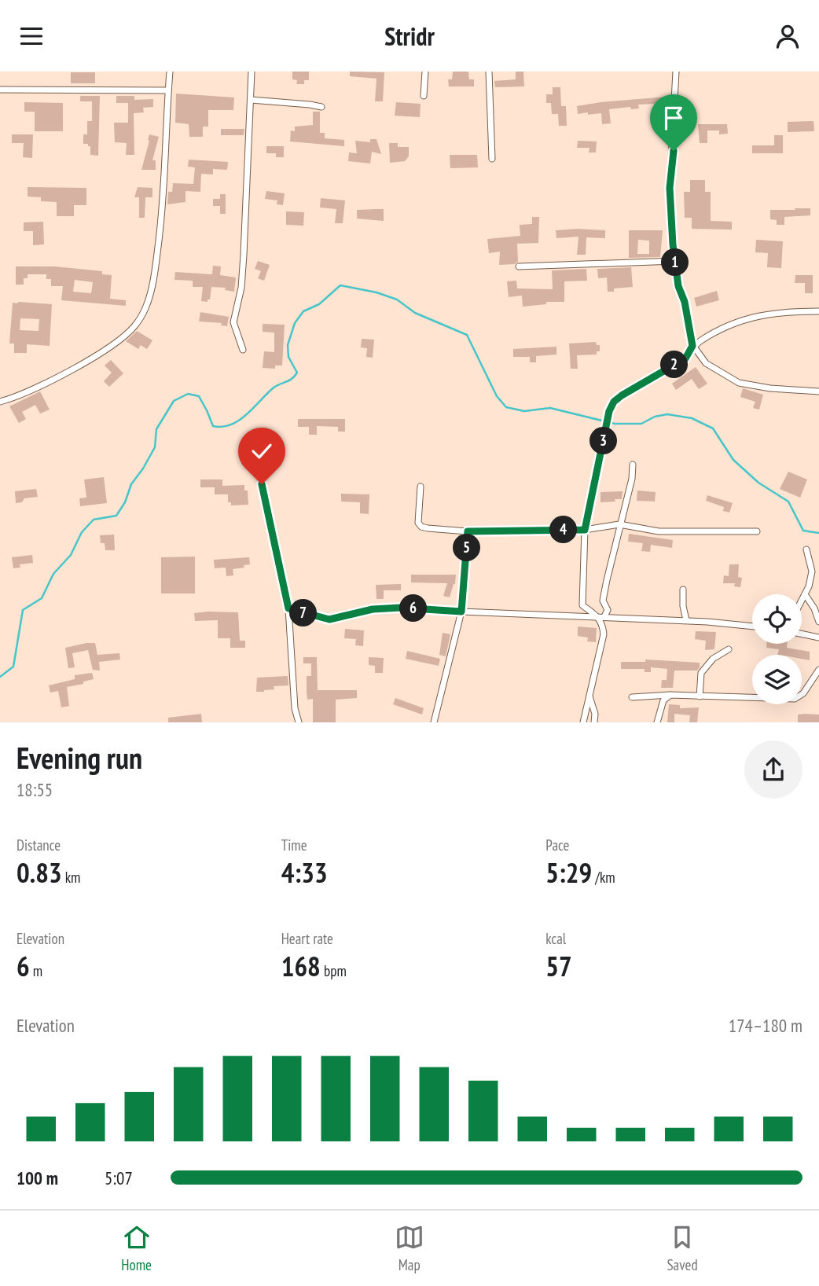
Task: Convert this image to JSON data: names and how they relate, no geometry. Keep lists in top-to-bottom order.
{
  "page": {
    "header": "Stridr",
    "pins": [
      "1",
      "2",
      "3",
      "4",
      "5",
      "6",
      "7"
    ],
    "heading": ["Evening run", "18:55"],
    "stats": [
      ["Distance", "0.83 km"],
      ["Time", "4:33"],
      ["Pace", "5:29 /km"],
      ["Elevation", "6 m"],
      ["Heart rate", "168 bpm"],
      ["kcal", "57"]
    ],
    "chart": ["Elevation", "174–180 m"],
    "list": [
      {
        "name": "100 m",
        "note": "5:07"
      }
    ],
    "tabs": ["Home", "Map", "Saved"]
  }
}
